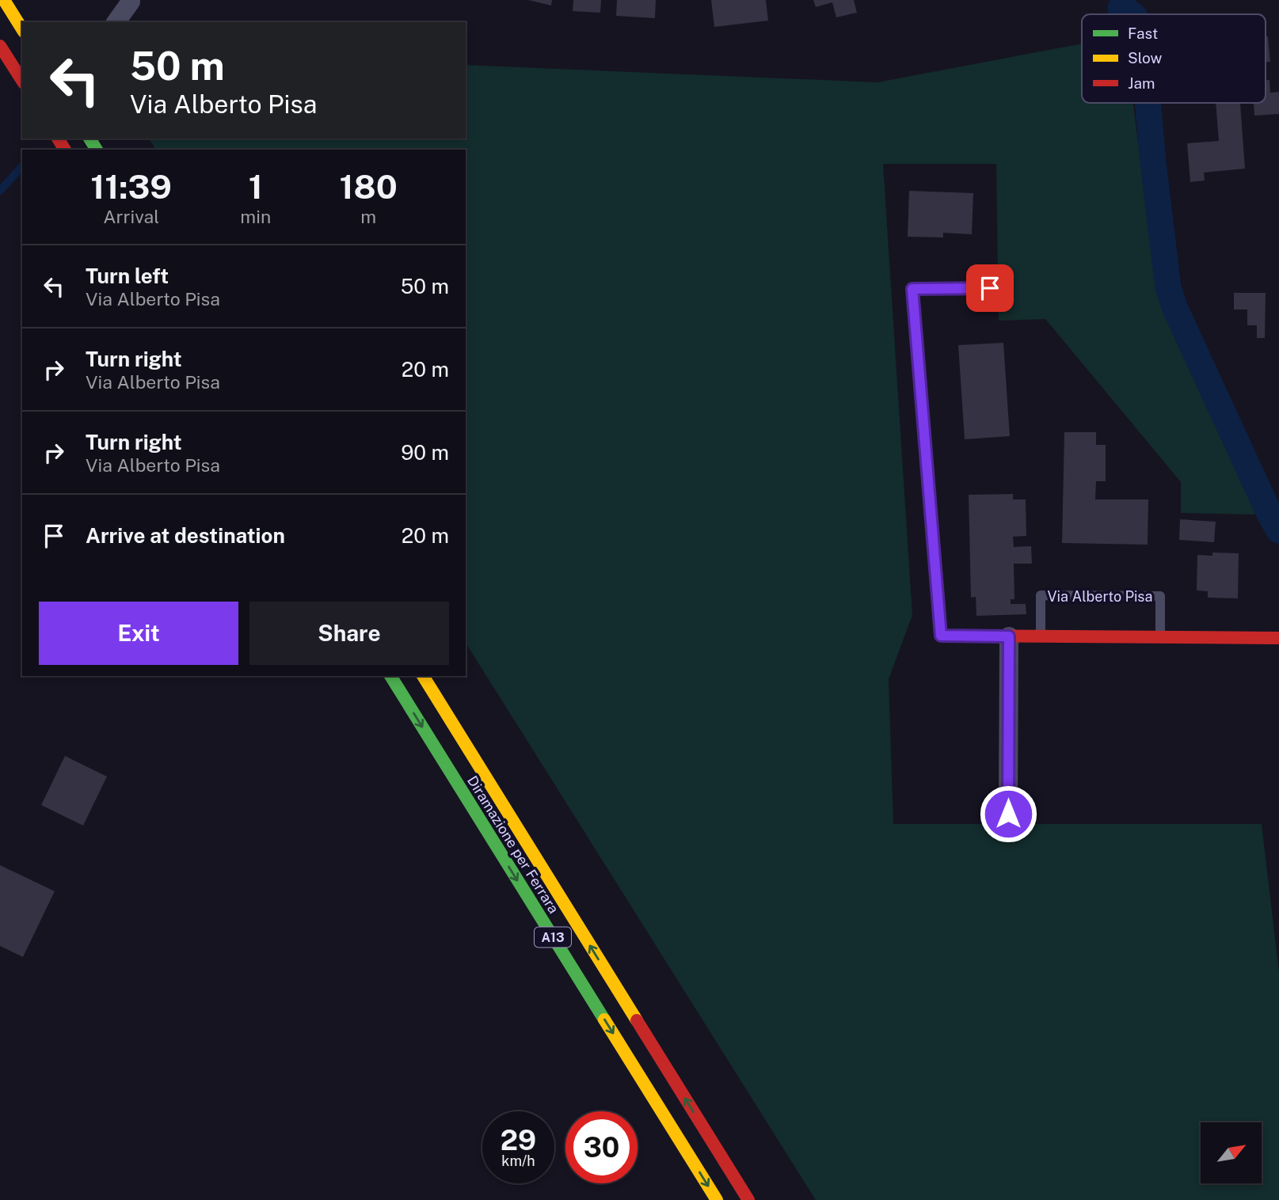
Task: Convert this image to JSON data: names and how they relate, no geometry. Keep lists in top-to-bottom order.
{
  "streets": {
    "main road": ["Diramazione per Ferrara", "A13"],
    "lane": ["Via Alberto Pisa"]
  },
  "legend": ["Fast", "Slow", "Jam"],
  "north": "top right",
  "page": {
    "turn": ["50 m", "Via Alberto Pisa"],
    "eta": [
      "11:39",
      "Arrival",
      "1",
      "min",
      "180",
      "m"
    ],
    "list": [
      {
        "name": "Turn left",
        "note": "Via Alberto Pisa",
        "value": "50 m"
      },
      {
        "name": "Turn right",
        "note": "Via Alberto Pisa",
        "value": "20 m"
      },
      {
        "name": "Turn right",
        "note": "Via Alberto Pisa",
        "value": "90 m"
      },
      {
        "name": "Arrive at destination",
        "value": "20 m"
      }
    ],
    "buttons": ["Exit", "Share"],
    "speed": "29 km/h",
    "limit": "30"
  }
}
